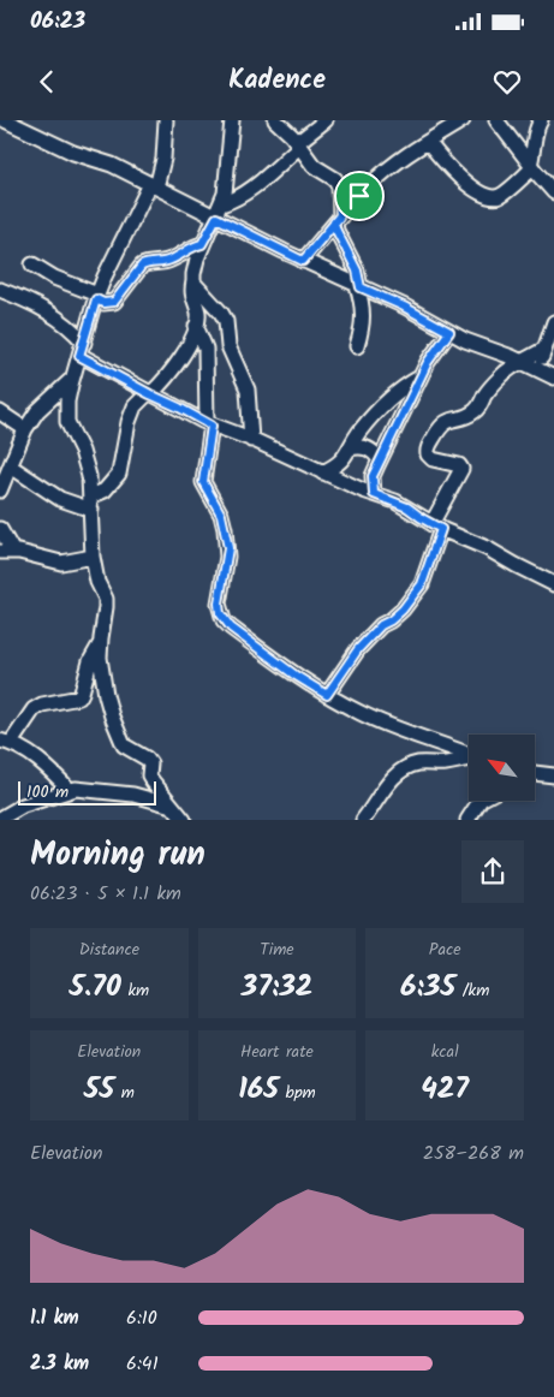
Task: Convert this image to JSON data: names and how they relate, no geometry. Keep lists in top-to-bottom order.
{
  "scale_bar": "100 m",
  "north": "top left",
  "page": {
    "status": "06:23",
    "header": "Kadence",
    "scale": "100 m",
    "heading": ["Morning run", "06:23 · 5 × 1.1 km"],
    "stats": [
      ["Distance", "5.70 km"],
      ["Time", "37:32"],
      ["Pace", "6:35 /km"],
      ["Elevation", "55 m"],
      ["Heart rate", "165 bpm"],
      ["kcal", "427"]
    ],
    "chart": ["Elevation", "258–268 m"],
    "list": [
      {
        "name": "1.1 km",
        "note": "6:10"
      },
      {
        "name": "2.3 km",
        "note": "6:41"
      }
    ]
  }
}
